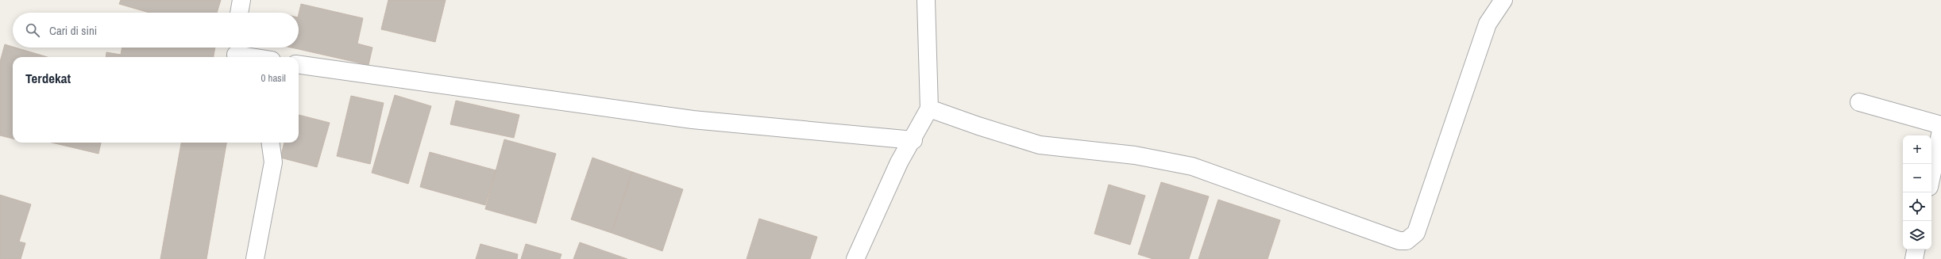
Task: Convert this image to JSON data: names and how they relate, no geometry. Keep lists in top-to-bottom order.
{
  "page": {
    "search": "Cari di sini",
    "heading": ["Terdekat", "0 hasil"],
    "map_buttons": ["+", "−"]
  }
}
